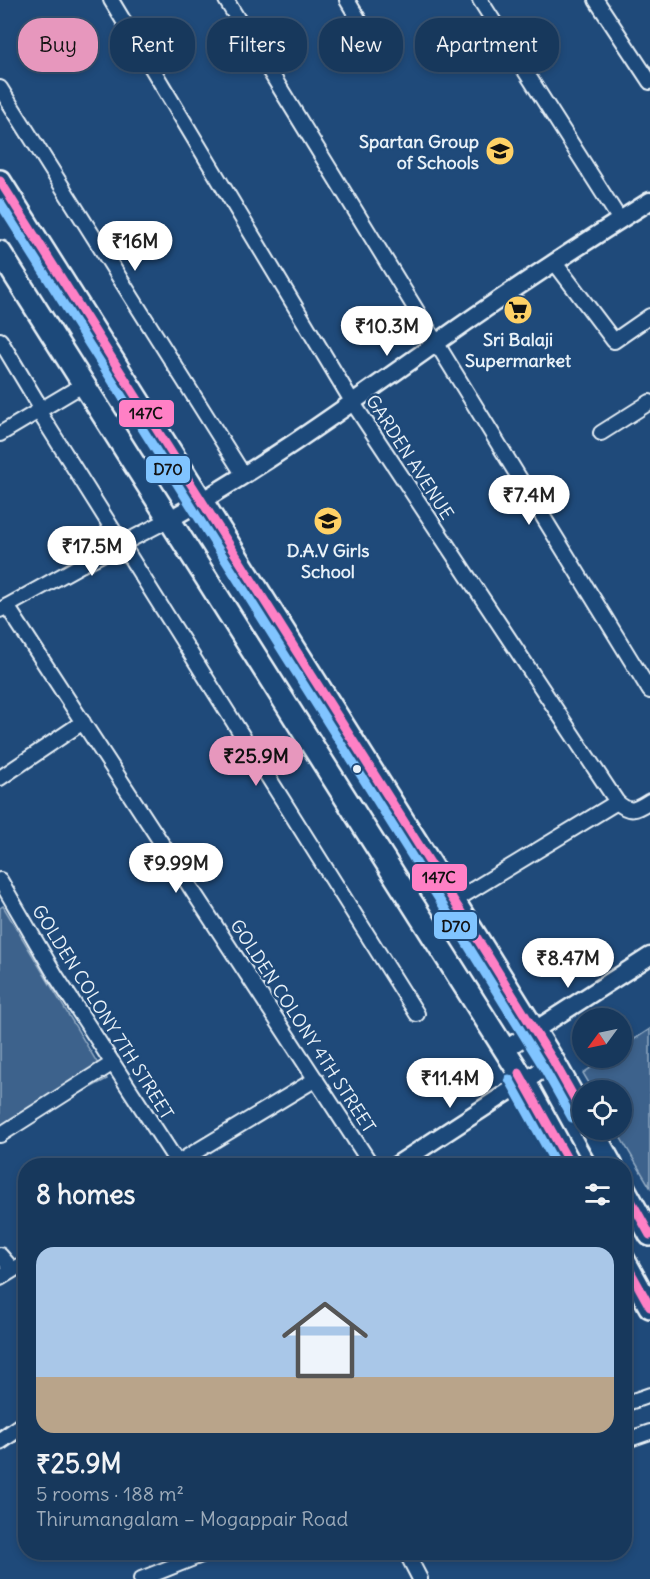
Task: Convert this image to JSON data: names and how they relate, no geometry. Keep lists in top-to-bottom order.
{
  "streets": {
    "street": ["GARDEN AVENUE", "GOLDEN COLONY 7TH STREET", "GOLDEN COLONY 4TH STREET"]
  },
  "places": {
    "school or university": ["Spartan Group of Schools", "D.A.V Girls School"],
    "supermarket": ["Sri Balaji Supermarket"]
  },
  "lines": ["transit line 147C", "transit line D70"],
  "north": "bottom left",
  "page": {
    "chip": [
      "Buy",
      "Rent",
      "Filters",
      "New",
      "Apartment"
    ],
    "price": [
      "₹16M",
      "₹10.3M",
      "₹7.4M",
      "₹17.5M",
      "₹25.9M",
      "₹9.99M",
      "₹8.47M",
      "₹11.4M"
    ],
    "heading": "8 homes",
    "list": [
      {
        "name": "₹25.9M",
        "note": "5 rooms · 188 m² · Thirumangalam – Mogappair Road"
      }
    ]
  }
}
